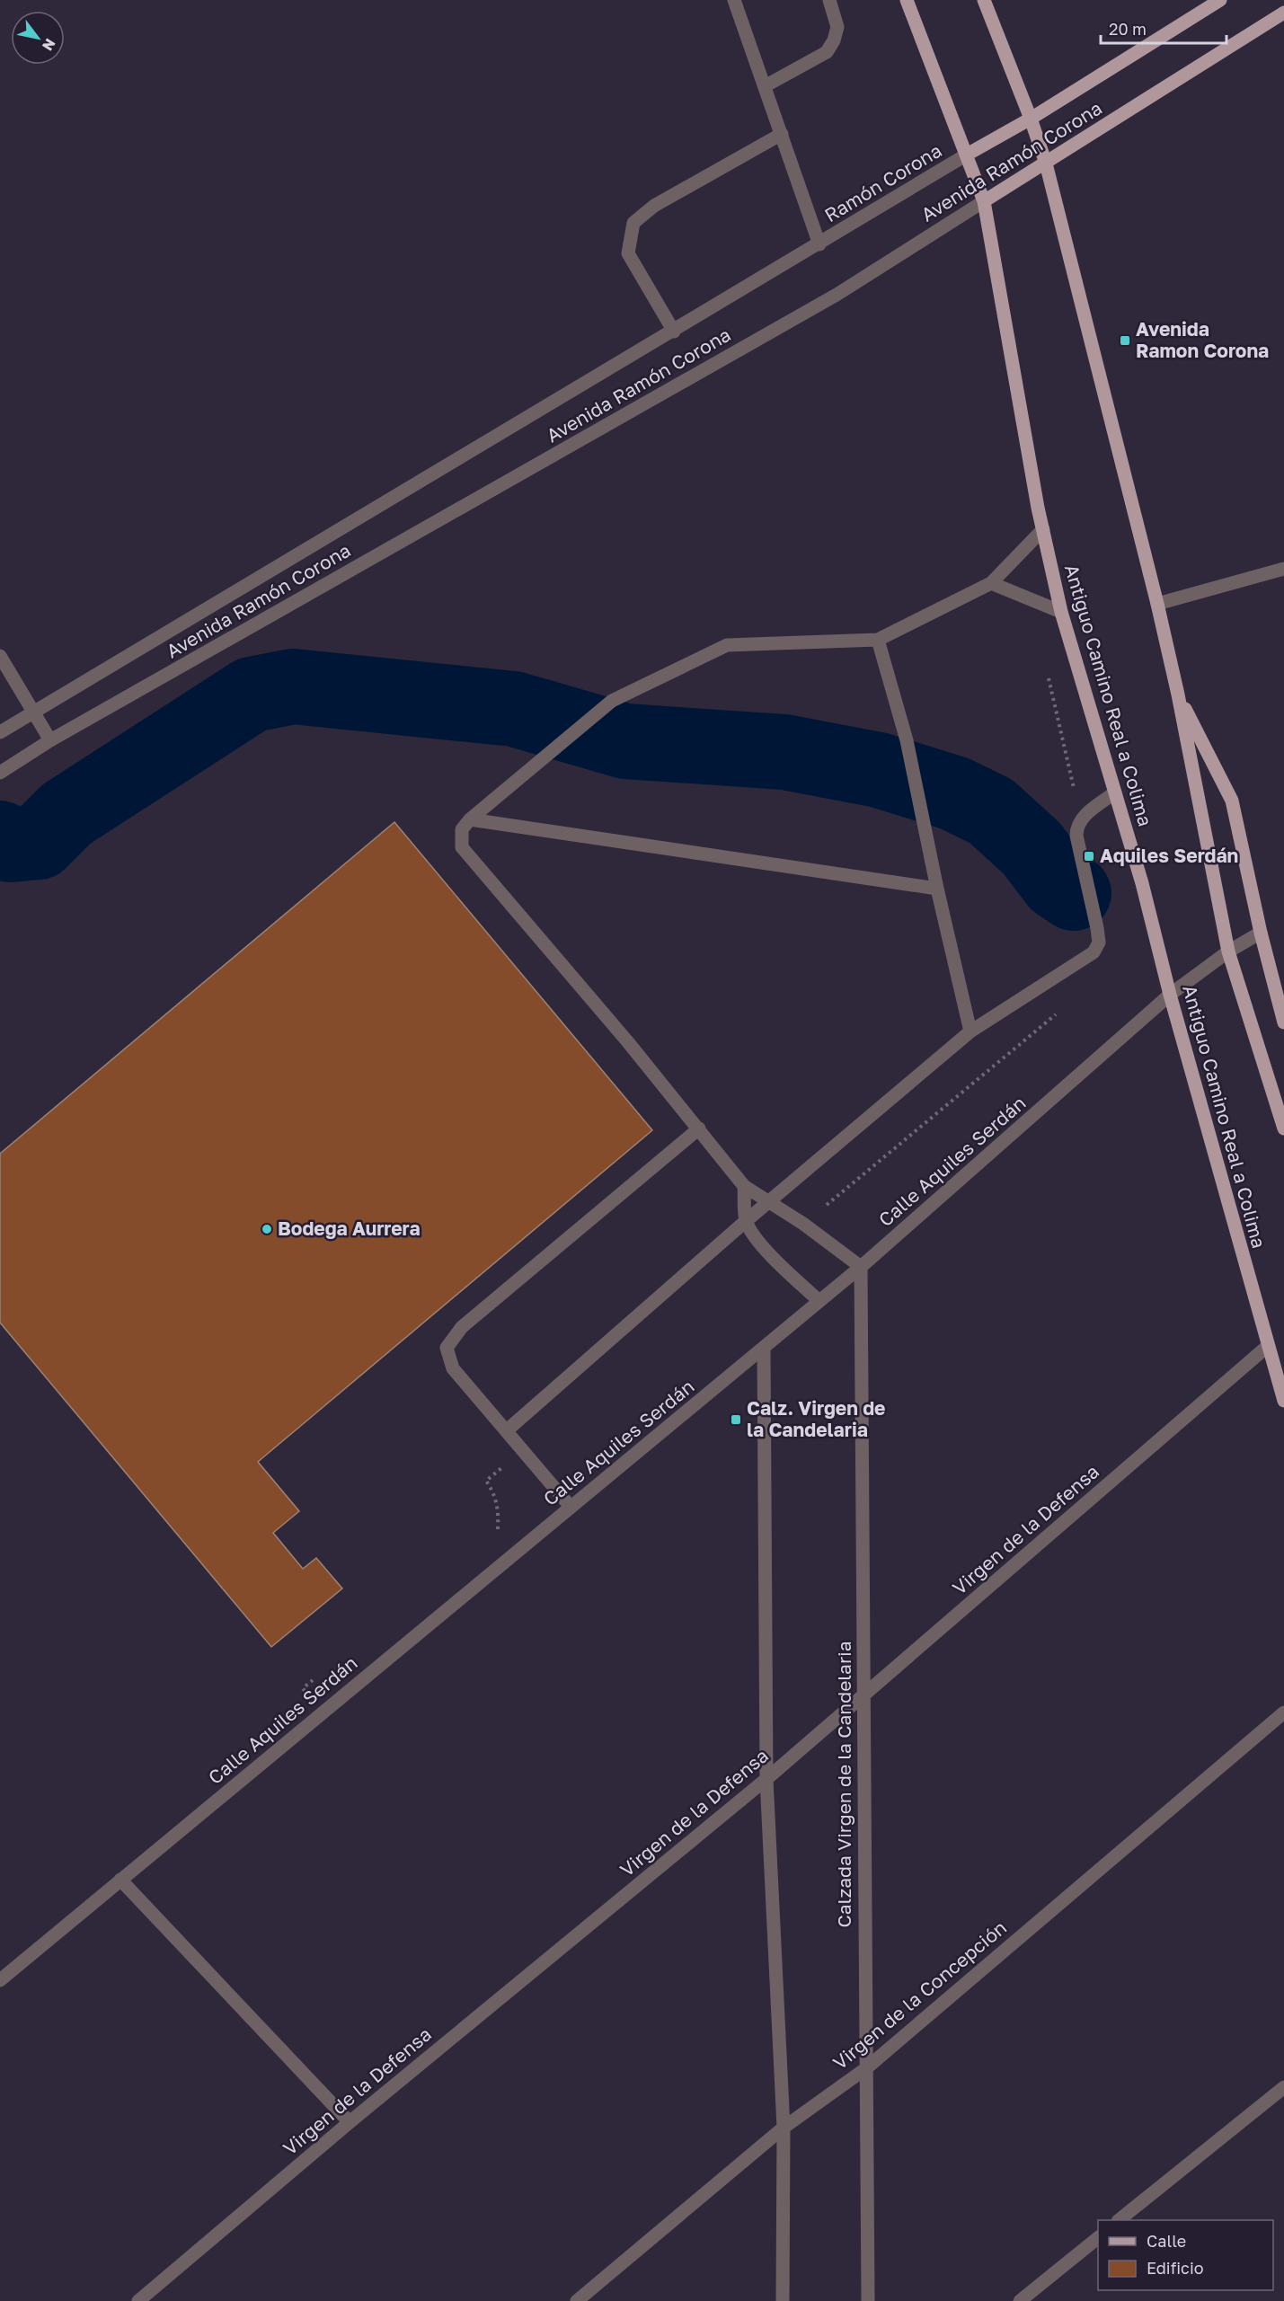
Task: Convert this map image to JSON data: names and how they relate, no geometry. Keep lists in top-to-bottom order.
{
  "streets": {
    "main road": ["Avenida Ramón Corona", "Antiguo Camino Real a Colima"],
    "street": [
      "Ramón Corona",
      "Calle Aquiles Serdán",
      "Virgen de la Defensa",
      "Calzada Virgen de la Candelaria",
      "Virgen de la Concepción"
    ]
  },
  "crossings": [
    ["Avenida Ramón Corona", "Ramón Corona"],
    ["Avenida Ramón Corona", "Antiguo Camino Real a Colima"],
    ["Ramón Corona", "Antiguo Camino Real a Colima"],
    ["Antiguo Camino Real a Colima", "Calle Aquiles Serdán"],
    ["Antiguo Camino Real a Colima", "Virgen de la Defensa"],
    ["Calle Aquiles Serdán", "Calzada Virgen de la Candelaria"],
    ["Virgen de la Defensa", "Calzada Virgen de la Candelaria"],
    ["Calzada Virgen de la Candelaria", "Virgen de la Concepción"]
  ],
  "places": {
    "transit": ["Avenida Ramon Corona", "Aquiles Serdán", "Calz. Virgen de la Candelaria"],
    "other": ["Bodega Aurrera"]
  },
  "legend": ["Calle", "Edificio"],
  "scale_bar": "20 m",
  "north": "bottom right"
}
